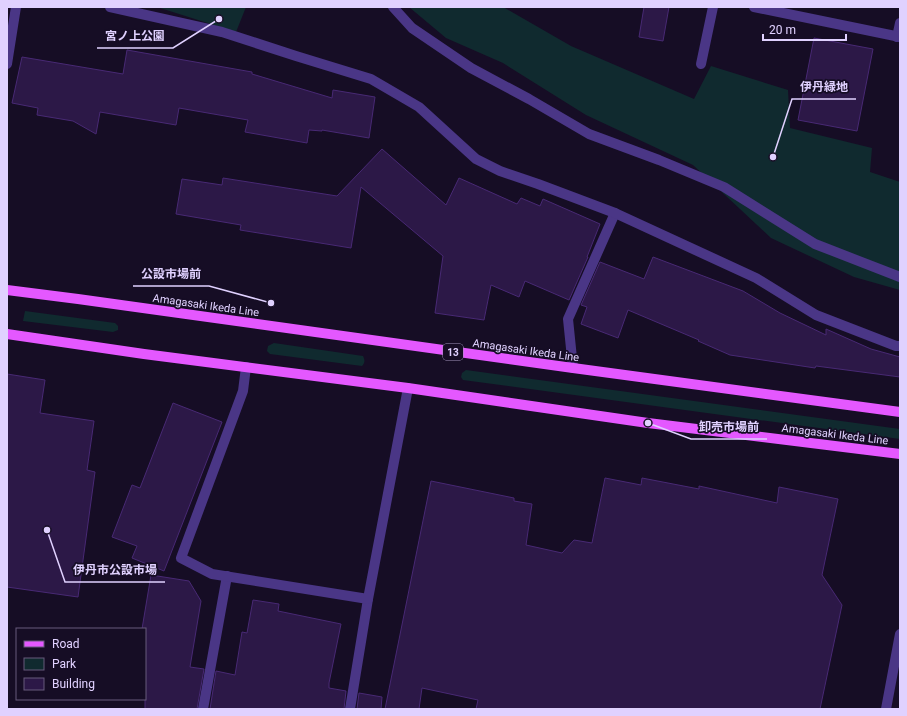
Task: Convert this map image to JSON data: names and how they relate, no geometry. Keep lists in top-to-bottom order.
{
  "streets": {
    "main road": ["Amagasaki Ikeda Line", "13"]
  },
  "places": [
    "宮ノ上公園",
    "伊丹緑地",
    "公設市場前",
    "卸売市場前",
    "伊丹市公設市場"
  ],
  "legend": ["Road", "Park", "Building"],
  "scale_bar": "20 m"
}
